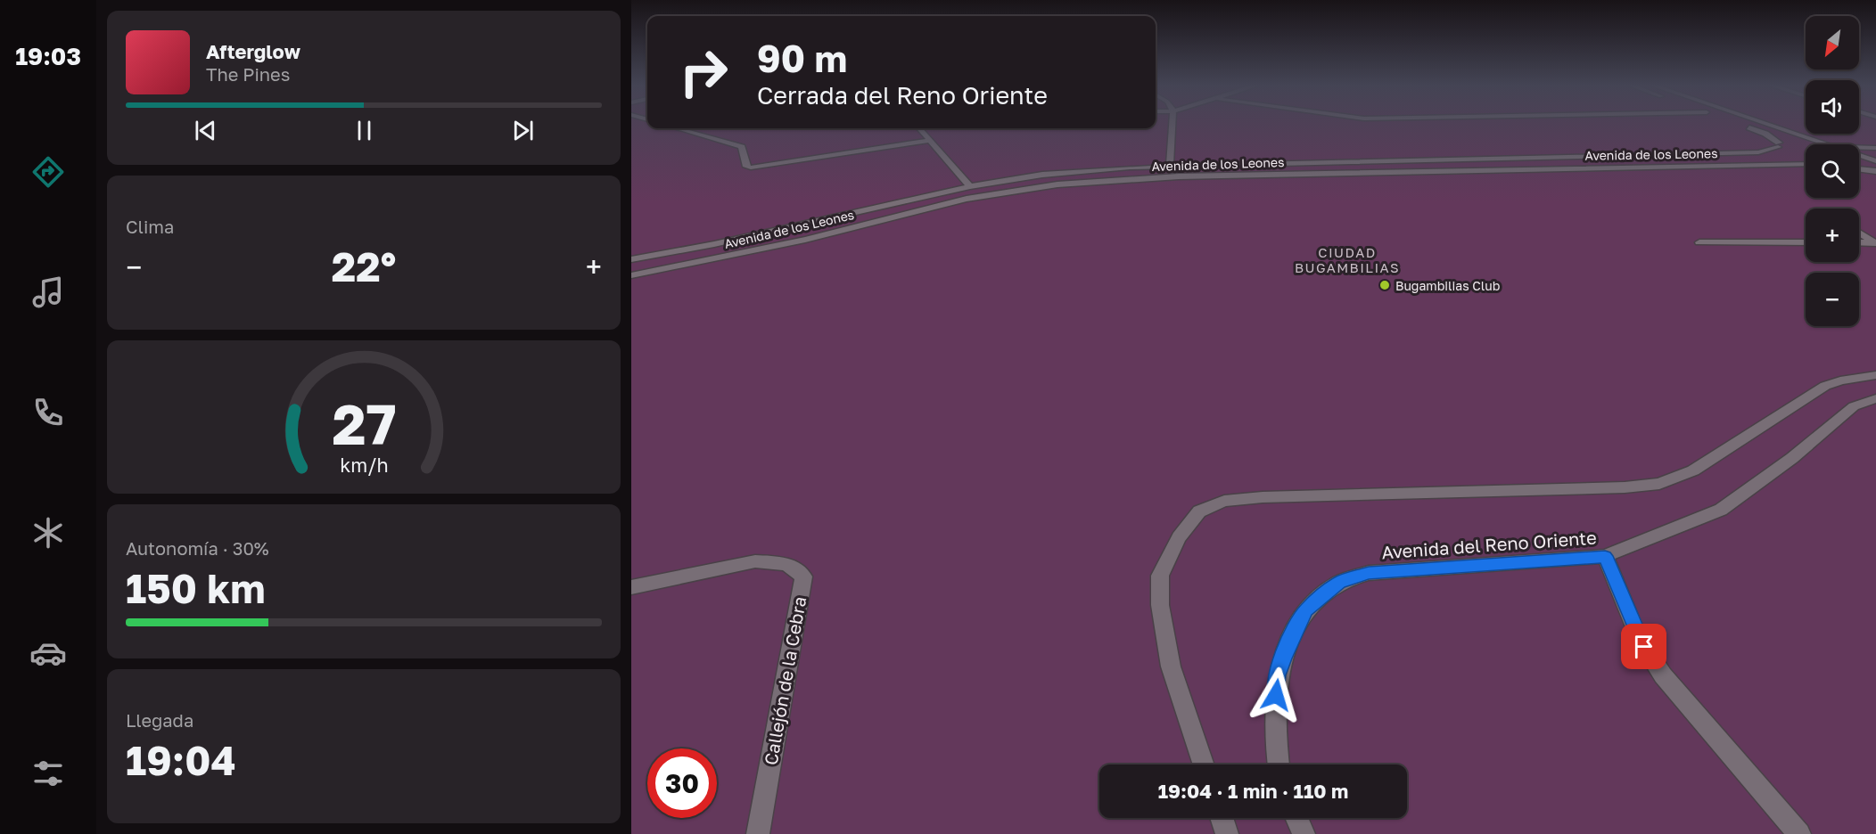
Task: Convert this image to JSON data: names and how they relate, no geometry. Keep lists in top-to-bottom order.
{
  "streets": {
    "street": ["Avenida de los Leones", "Avenida del Reno Oriente", "Callejón de la Cebra"]
  },
  "districts": ["CIUDAD BUGAMBILIAS"],
  "places": ["Bugambilias Club"],
  "north": "bottom left",
  "page": {
    "tabs": "19:03",
    "map_buttons": ["+", "−"],
    "turn": ["90 m", "Cerrada del Reno Oriente"],
    "song": ["Afterglow", "The Pines"],
    "tile": [
      "Clima",
      ["Autonomía · 30%", "150 km"],
      ["Llegada", "19:04"]
    ],
    "heat": ["−", "22°", "+"],
    "limit": "30",
    "trip": "19:04 · 1 min · 110 m",
    "gauge": ["27", "km/h"]
  }
}
